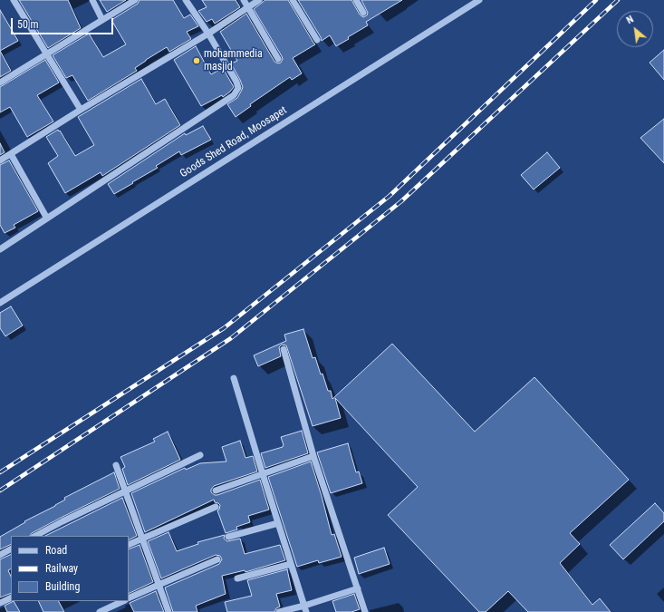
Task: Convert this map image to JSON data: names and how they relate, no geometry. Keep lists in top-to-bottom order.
{
  "streets": {
    "street": ["Goods Shed Road, Moosapet"]
  },
  "places": ["mohammedia masjid"],
  "legend": ["Road", "Railway", "Building"],
  "scale_bar": "50 m",
  "north": "top left"
}
